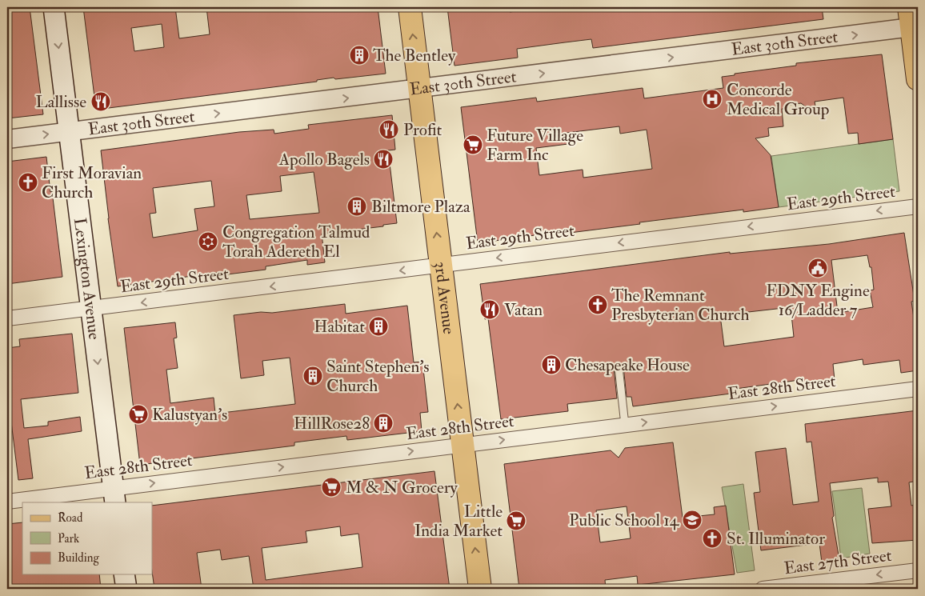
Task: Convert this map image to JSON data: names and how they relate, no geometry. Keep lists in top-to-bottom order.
{
  "streets": {
    "main road": ["Lexington Avenue", "3rd Avenue"],
    "street": [
      "East 30th Street",
      "East 29th Street",
      "East 28th Street",
      "East 27th Street"
    ]
  },
  "crossings": [
    ["East 30th Street", "Lexington Avenue"],
    ["East 30th Street", "3rd Avenue"],
    ["East 29th Street", "Lexington Avenue"],
    ["East 29th Street", "3rd Avenue"],
    ["Lexington Avenue", "East 28th Street"],
    ["3rd Avenue", "East 28th Street"]
  ],
  "one_way": [
    "East 30th Street",
    "East 29th Street",
    "Lexington Avenue",
    "3rd Avenue",
    "East 28th Street",
    "East 27th Street"
  ],
  "places": {
    "building": [
      "The Bentley",
      "Biltmore Plaza",
      "Habitat",
      "Chesapeake House",
      "Saint Stephen's Church",
      "HillRose28"
    ],
    "hospital": ["Concorde Medical Group"],
    "restaurant": [
      "Lallisse",
      "Profit",
      "Apollo Bagels",
      "Vatan"
    ],
    "supermarket": [
      "Future Village Farm Inc",
      "Kalustyan's",
      "M & N Grocery",
      "Little India Market"
    ],
    "church": ["First Moravian Church", "The Remnant Presbyterian Church", "St. Illuminator"],
    "synagogue": ["Congregation Talmud Torah Adereth El"],
    "public building": ["FDNY Engine 16/Ladder 7"],
    "school or university": ["Public School 14"]
  },
  "legend": ["Road", "Park", "Building"]
}
